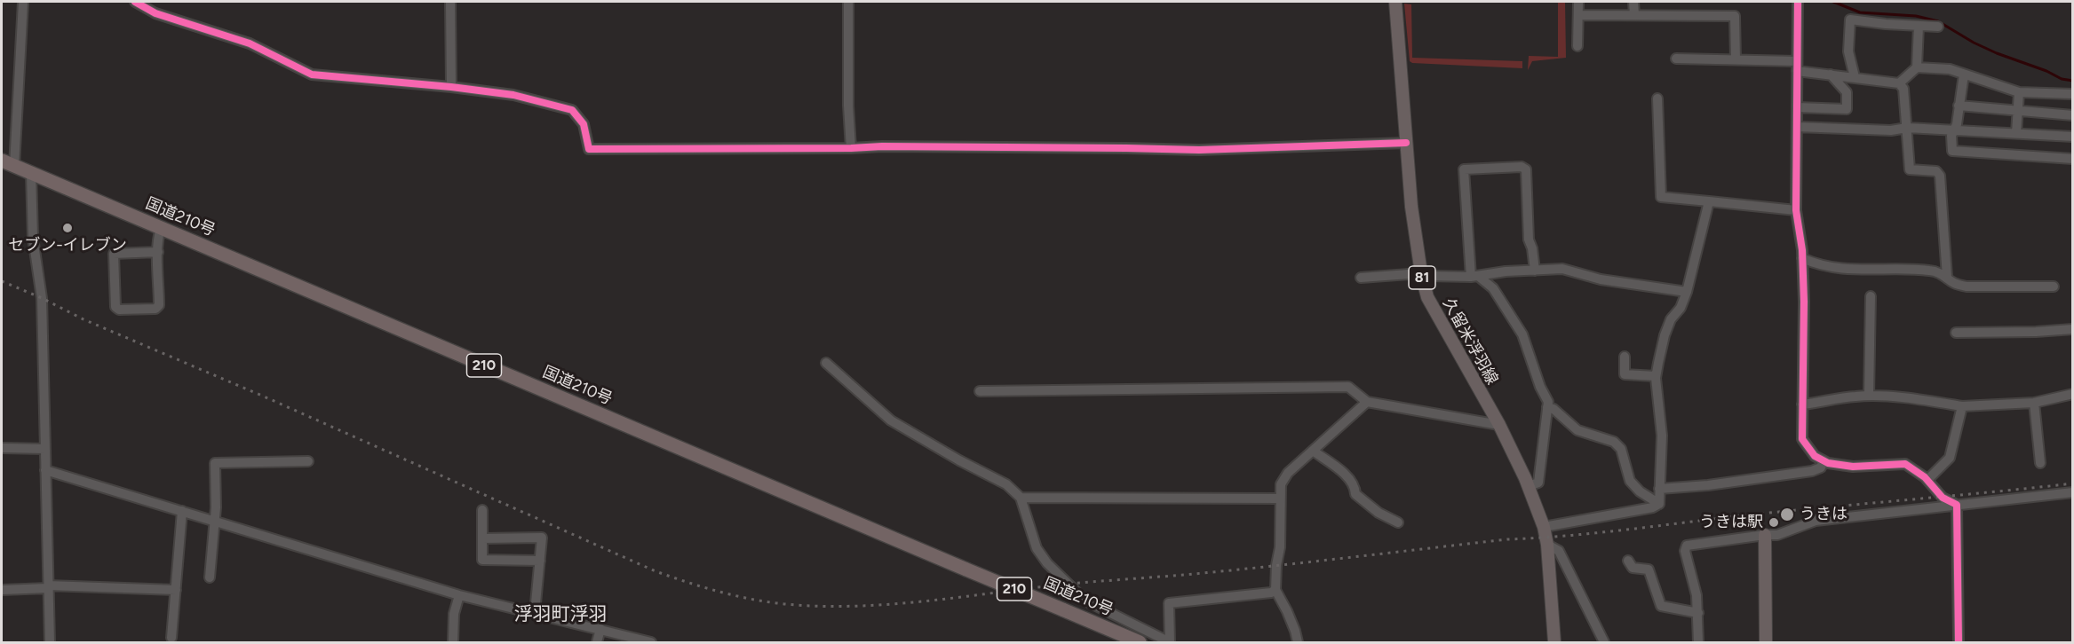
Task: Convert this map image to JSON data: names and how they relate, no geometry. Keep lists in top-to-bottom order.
{
  "streets": {
    "highway": ["国道210号", "210"],
    "main road": ["81", "久留米浮羽線"]
  },
  "crossings": [
    ["81", "久留米浮羽線"]
  ],
  "districts": ["浮羽町浮羽"],
  "places": ["セブン-イレブン", "うきは", "うきは駅"]
}
